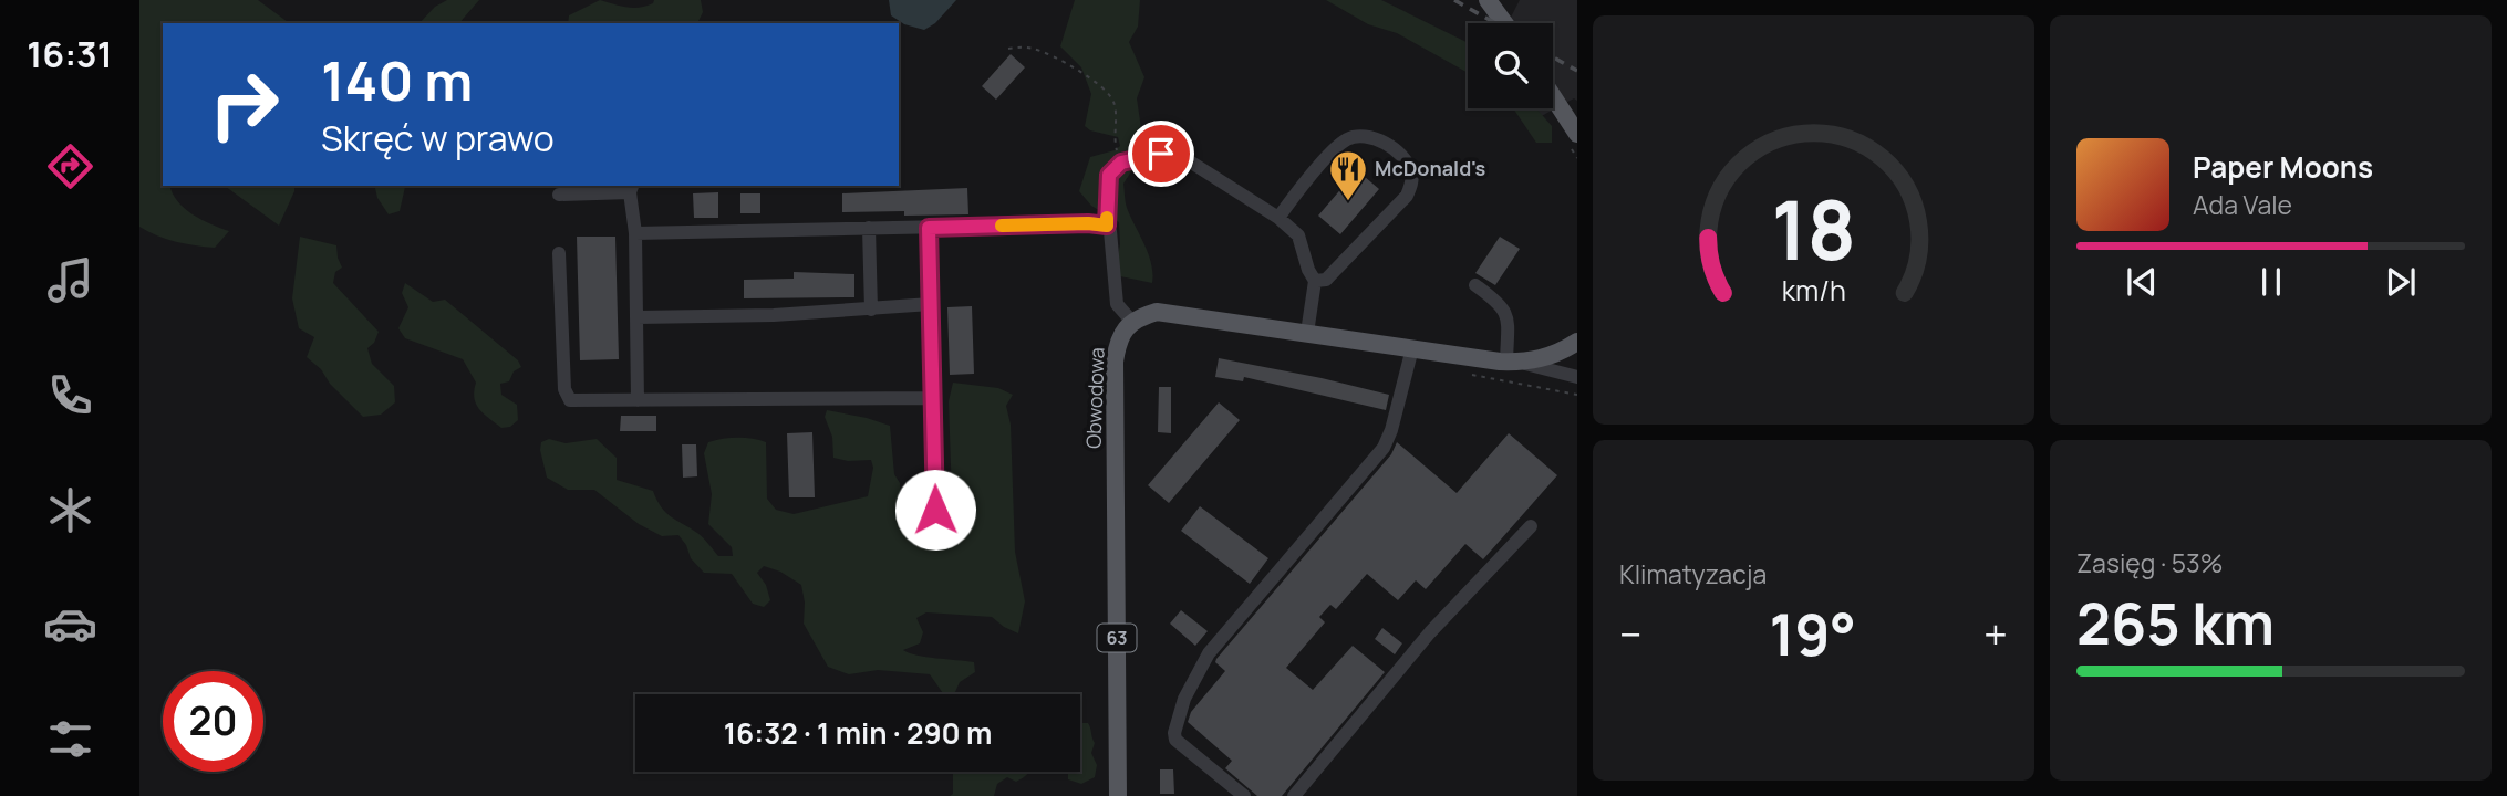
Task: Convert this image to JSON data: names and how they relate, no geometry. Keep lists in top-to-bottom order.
{
  "streets": {
    "main road": ["Obwodowa", "63"]
  },
  "places": {
    "restaurant": ["McDonald's"]
  },
  "page": {
    "tabs": "16:31",
    "turn": ["140 m", "Skręć w prawo"],
    "song": ["Paper Moons", "Ada Vale"],
    "tile": [
      "Klimatyzacja",
      ["Zasięg · 53%", "265 km"]
    ],
    "heat": ["−", "19°", "+"],
    "limit": "20",
    "trip": "16:32 · 1 min · 290 m",
    "gauge": ["18", "km/h"]
  }
}
